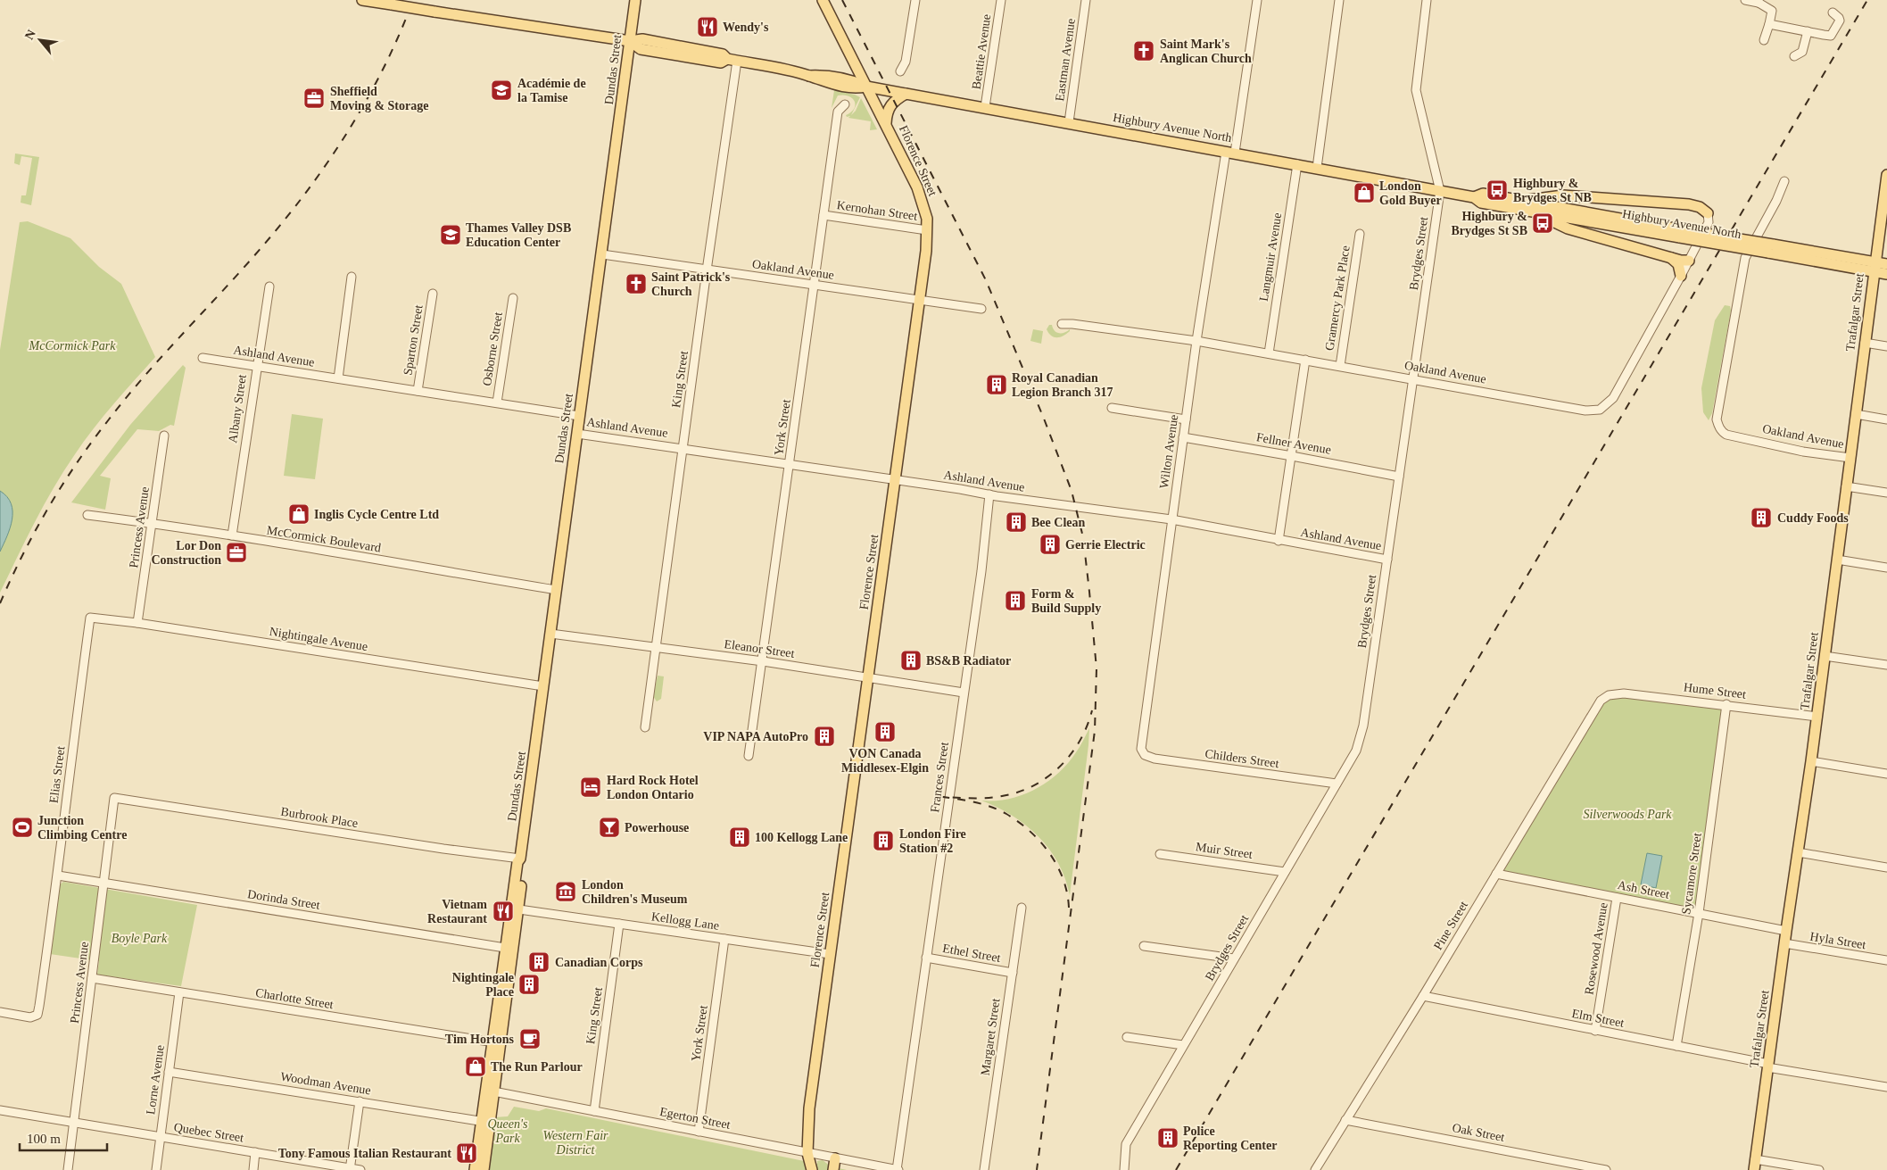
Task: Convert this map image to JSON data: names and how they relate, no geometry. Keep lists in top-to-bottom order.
{
  "streets": {
    "main road": [
      "Dundas Street",
      "Highbury Avenue North",
      "Florence Street",
      "Trafalgar Street"
    ],
    "street": [
      "Beattie Avenue",
      "Eastman Avenue",
      "Kernohan Street",
      "Brydges Street",
      "Langmuir Avenue",
      "Oakland Avenue",
      "Gramercy Park Place",
      "Sparton Street",
      "Osborne Street",
      "Ashland Avenue",
      "King Street",
      "Albany Street",
      "York Street",
      "Fellner Avenue",
      "Wilton Avenue",
      "Princess Avenue",
      "McCormick Boulevard",
      "Nightingale Avenue",
      "Eleanor Street",
      "Hume Street",
      "Childers Street",
      "Elias Street",
      "Frances Street",
      "Burbrook Place",
      "Muir Street",
      "Sycamore Street",
      "Ash Street",
      "Dorinda Street",
      "Kellogg Lane",
      "Pine Street",
      "Hyla Street",
      "Rosewood Avenue",
      "Ethel Street",
      "Charlotte Street",
      "Elm Street",
      "Margaret Street",
      "Lorne Avenue",
      "Woodman Avenue",
      "Egerton Street",
      "Quebec Street",
      "Oak Street"
    ]
  },
  "crossings": [
    ["Beattie Avenue", "Highbury Avenue North"],
    ["Eastman Avenue", "Highbury Avenue North"],
    ["Dundas Street", "Highbury Avenue North"],
    ["Dundas Street", "Oakland Avenue"],
    ["Dundas Street", "Ashland Avenue"],
    ["Dundas Street", "McCormick Boulevard"],
    ["Dundas Street", "Nightingale Avenue"],
    ["Dundas Street", "Eleanor Street"],
    ["Dundas Street", "Burbrook Place"],
    ["Dundas Street", "Dorinda Street"],
    ["Dundas Street", "Kellogg Lane"],
    ["Dundas Street", "Charlotte Street"],
    ["Dundas Street", "Egerton Street"],
    ["Highbury Avenue North", "Florence Street"],
    ["Highbury Avenue North", "Brydges Street"],
    ["Highbury Avenue North", "Langmuir Avenue"],
    ["Highbury Avenue North", "Trafalgar Street"],
    ["Highbury Avenue North", "King Street"],
    ["Highbury Avenue North", "Wilton Avenue"],
    ["Florence Street", "Kernohan Street"],
    ["Florence Street", "Oakland Avenue"],
    ["Florence Street", "Ashland Avenue"],
    ["Florence Street", "Eleanor Street"],
    ["Florence Street", "Kellogg Lane"],
    ["Florence Street", "Egerton Street"],
    ["Kernohan Street", "York Street"],
    ["Brydges Street", "Oakland Avenue"],
    ["Brydges Street", "Ashland Avenue"],
    ["Brydges Street", "Fellner Avenue"],
    ["Brydges Street", "Childers Street"],
    ["Brydges Street", "Muir Street"],
    ["Langmuir Avenue", "Oakland Avenue"],
    ["Oakland Avenue", "Gramercy Park Place"],
    ["Oakland Avenue", "Trafalgar Street"],
    ["Oakland Avenue", "King Street"],
    ["Oakland Avenue", "York Street"],
    ["Oakland Avenue", "Wilton Avenue"],
    ["Trafalgar Street", "Hume Street"],
    ["Trafalgar Street", "Ash Street"],
    ["Trafalgar Street", "Hyla Street"],
    ["Trafalgar Street", "Elm Street"],
    ["Sparton Street", "Ashland Avenue"],
    ["Osborne Street", "Ashland Avenue"],
    ["Ashland Avenue", "King Street"],
    ["Ashland Avenue", "Albany Street"],
    ["Ashland Avenue", "York Street"],
    ["Ashland Avenue", "Wilton Avenue"],
    ["Ashland Avenue", "Frances Street"],
    ["King Street", "Eleanor Street"],
    ["King Street", "Kellogg Lane"],
    ["King Street", "Egerton Street"],
    ["Albany Street", "McCormick Boulevard"],
    ["York Street", "Eleanor Street"],
    ["York Street", "Kellogg Lane"],
    ["York Street", "Egerton Street"],
    ["Fellner Avenue", "Wilton Avenue"],
    ["Wilton Avenue", "Childers Street"],
    ["Princess Avenue", "McCormick Boulevard"],
    ["Princess Avenue", "Nightingale Avenue"],
    ["Princess Avenue", "Burbrook Place"],
    ["Princess Avenue", "Dorinda Street"],
    ["Princess Avenue", "Charlotte Street"],
    ["Princess Avenue", "Quebec Street"],
    ["Nightingale Avenue", "Elias Street"],
    ["Eleanor Street", "Frances Street"],
    ["Hume Street", "Sycamore Street"],
    ["Hume Street", "Pine Street"],
    ["Elias Street", "Dorinda Street"],
    ["Frances Street", "Ethel Street"],
    ["Frances Street", "Egerton Street"],
    ["Sycamore Street", "Ash Street"],
    ["Sycamore Street", "Elm Street"],
    ["Ash Street", "Pine Street"],
    ["Ash Street", "Rosewood Avenue"],
    ["Pine Street", "Elm Street"],
    ["Pine Street", "Oak Street"],
    ["Rosewood Avenue", "Elm Street"],
    ["Ethel Street", "Margaret Street"],
    ["Charlotte Street", "Lorne Avenue"],
    ["Lorne Avenue", "Woodman Avenue"],
    ["Lorne Avenue", "Quebec Street"]
  ],
  "parks": [
    "McCormick Park",
    "Silverwoods Park",
    "Boyle Park",
    "Queen's Park",
    "Western Fair District"
  ],
  "places": {
    "restaurant": ["Wendy's", "Vietnam Restaurant", "Tony Famous Italian Restaurant"],
    "church": ["Saint Mark's Anglican Church", "Saint Patrick's Church"],
    "school or university": ["Académie de la Tamise", "Thames Valley DSB Education Center"],
    "office": ["Sheffield Moving & Storage", "Lor Don Construction"],
    "bus stop": ["Highbury & Brydges St NB", "Highbury & Brydges St SB"],
    "shop": ["London Gold Buyer", "Inglis Cycle Centre Ltd", "The Run Parlour"],
    "building": [
      "Royal Canadian Legion Branch 317",
      "Cuddy Foods",
      "Bee Clean",
      "Gerrie Electric",
      "Form & Build Supply",
      "BS&B Radiator",
      "VON Canada Middlesex-Elgin",
      "VIP NAPA AutoPro",
      "100 Kellogg Lane",
      "London Fire Station #2",
      "Canadian Corps",
      "Nightingale Place",
      "Police Reporting Center"
    ],
    "hotel": ["Hard Rock Hotel London Ontario"],
    "sports": ["Junction Climbing Centre"],
    "bar": ["Powerhouse"],
    "museum": ["London Children's Museum"],
    "cafe": ["Tim Hortons"]
  },
  "scale_bar": "100 m",
  "north": "top left"
}
